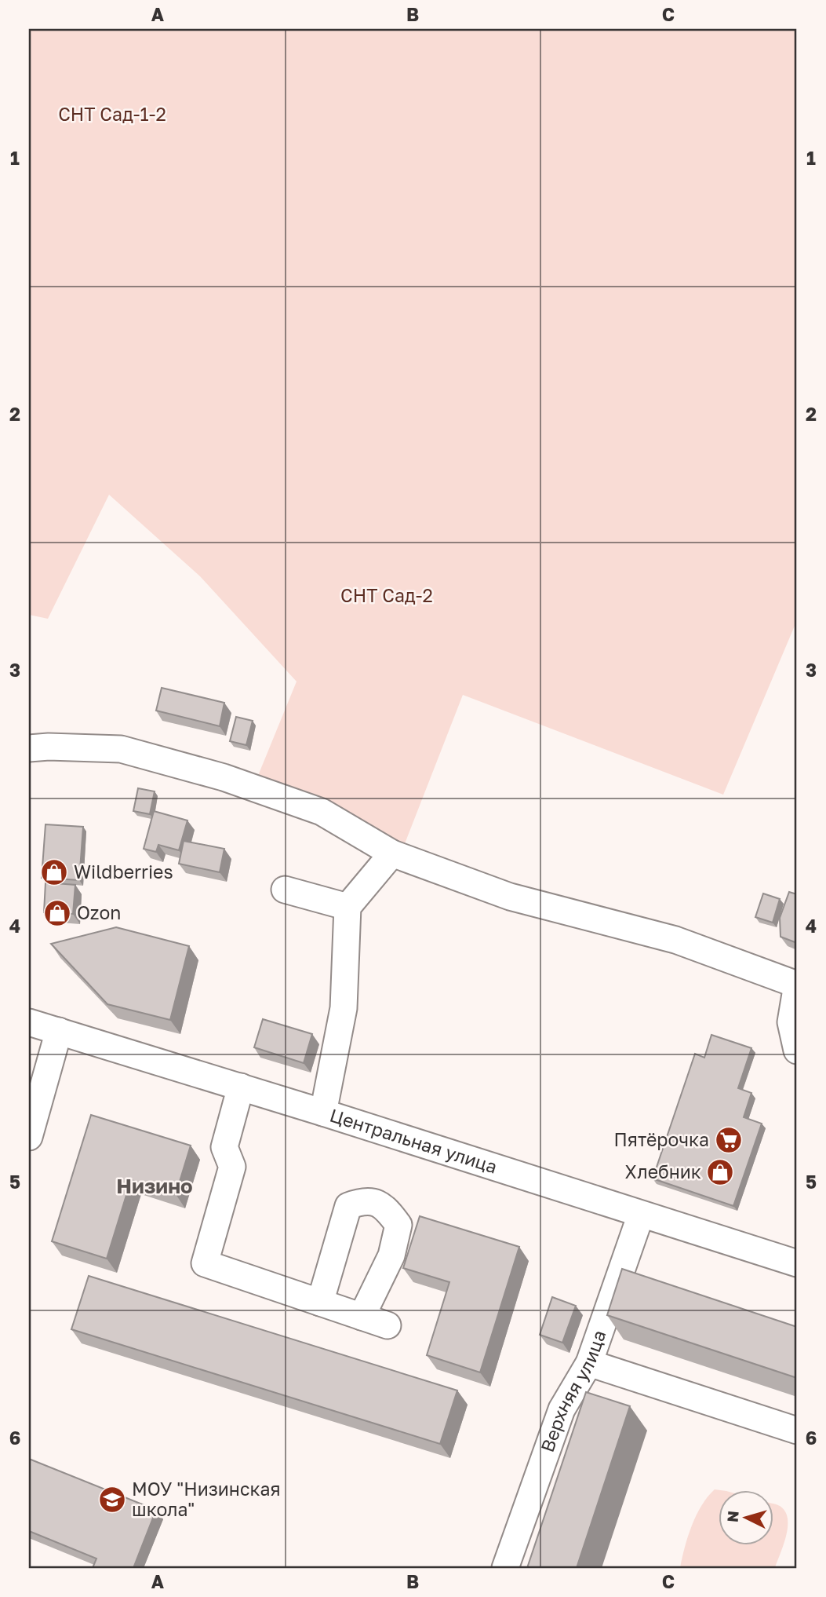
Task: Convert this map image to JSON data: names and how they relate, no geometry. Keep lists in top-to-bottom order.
{
  "streets": {
    "street": ["Центральная улица", "Верхняя улица"]
  },
  "crossings": [
    ["Центральная улица", "Верхняя улица"]
  ],
  "districts": ["Низино"],
  "parks": ["СНТ Сад-1-2", "СНТ Сад-2"],
  "places": {
    "shop": ["Wildberries", "Ozon", "Хлебник"],
    "supermarket": ["Пятёрочка"],
    "school or university": ["МОУ \"Низинская школа\""]
  },
  "north": "left",
  "grid": {
    "columns": ["A", "B", "C"],
    "rows": [
      "1",
      "2",
      "3",
      "4",
      "5",
      "6"
    ]
  }
}
